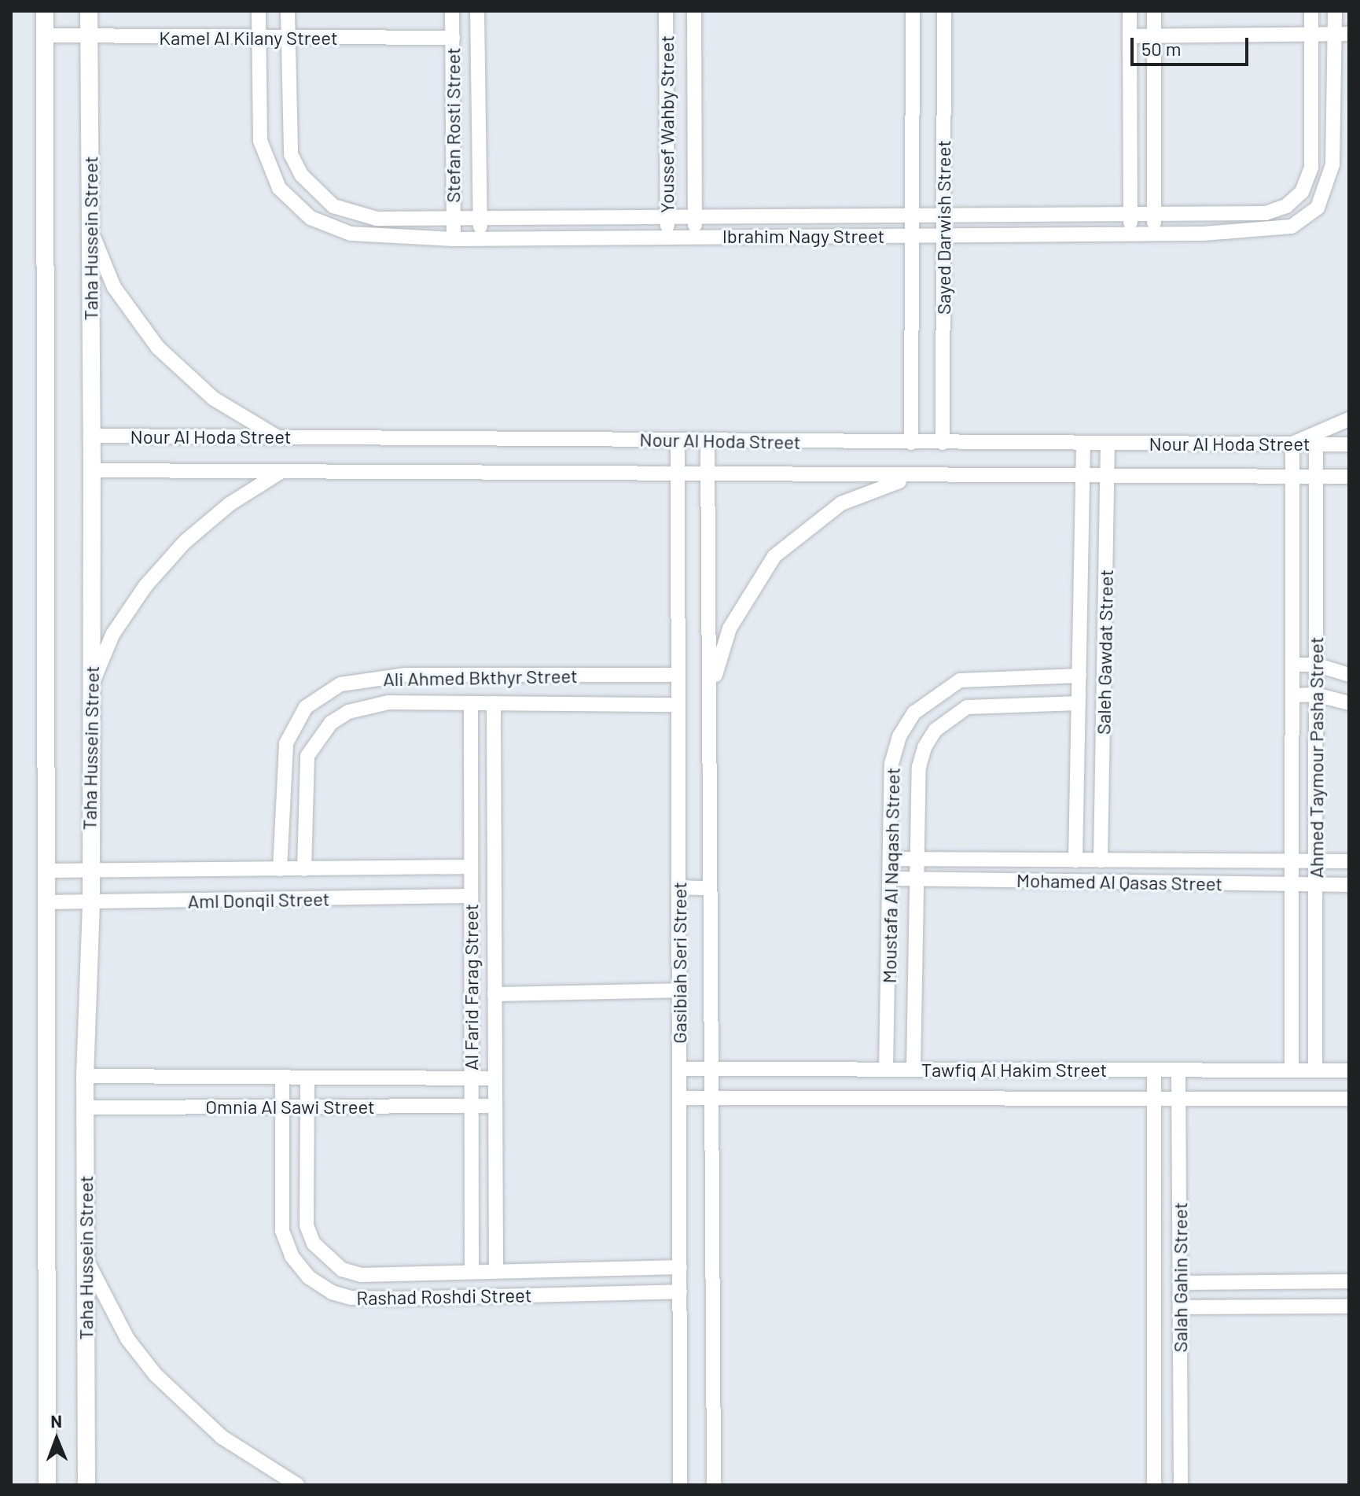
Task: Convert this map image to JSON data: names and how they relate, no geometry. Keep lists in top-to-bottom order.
{
  "streets": {
    "street": [
      "Kamel Al Kilany Street",
      "Youssef Wahby Street",
      "Stefan Rosti Street",
      "Sayed Darwish Street",
      "Ibrahim Nagy Street",
      "Taha Hussein Street",
      "Nour Al Hoda Street",
      "Saleh Gawdat Street",
      "Ali Ahmed Bkthyr Street",
      "Ahmed Taymour Pasha Street",
      "Moustafa Al Naqash Street",
      "Mohamed Al Qasas Street",
      "Aml Donqil Street",
      "Gasibiah Seri Street",
      "Al Farid Farag Street",
      "Tawfiq Al Hakim Street",
      "Omnia Al Sawi Street",
      "Salah Gahin Street",
      "Rashad Roshdi Street"
    ]
  },
  "crossings": [
    ["Kamel Al Kilany Street", "Stefan Rosti Street"],
    ["Kamel Al Kilany Street", "Ibrahim Nagy Street"],
    ["Kamel Al Kilany Street", "Taha Hussein Street"],
    ["Youssef Wahby Street", "Ibrahim Nagy Street"],
    ["Stefan Rosti Street", "Ibrahim Nagy Street"],
    ["Sayed Darwish Street", "Ibrahim Nagy Street"],
    ["Sayed Darwish Street", "Nour Al Hoda Street"],
    ["Taha Hussein Street", "Nour Al Hoda Street"],
    ["Taha Hussein Street", "Aml Donqil Street"],
    ["Taha Hussein Street", "Omnia Al Sawi Street"],
    ["Nour Al Hoda Street", "Saleh Gawdat Street"],
    ["Nour Al Hoda Street", "Ahmed Taymour Pasha Street"],
    ["Nour Al Hoda Street", "Gasibiah Seri Street"],
    ["Saleh Gawdat Street", "Moustafa Al Naqash Street"],
    ["Saleh Gawdat Street", "Mohamed Al Qasas Street"],
    ["Ali Ahmed Bkthyr Street", "Aml Donqil Street"],
    ["Ali Ahmed Bkthyr Street", "Gasibiah Seri Street"],
    ["Ali Ahmed Bkthyr Street", "Al Farid Farag Street"],
    ["Ahmed Taymour Pasha Street", "Mohamed Al Qasas Street"],
    ["Ahmed Taymour Pasha Street", "Tawfiq Al Hakim Street"],
    ["Moustafa Al Naqash Street", "Mohamed Al Qasas Street"],
    ["Moustafa Al Naqash Street", "Tawfiq Al Hakim Street"],
    ["Aml Donqil Street", "Al Farid Farag Street"],
    ["Gasibiah Seri Street", "Tawfiq Al Hakim Street"],
    ["Gasibiah Seri Street", "Rashad Roshdi Street"],
    ["Al Farid Farag Street", "Omnia Al Sawi Street"],
    ["Al Farid Farag Street", "Rashad Roshdi Street"],
    ["Tawfiq Al Hakim Street", "Salah Gahin Street"],
    ["Omnia Al Sawi Street", "Rashad Roshdi Street"]
  ],
  "scale_bar": "50 m",
  "north": "top"
}
